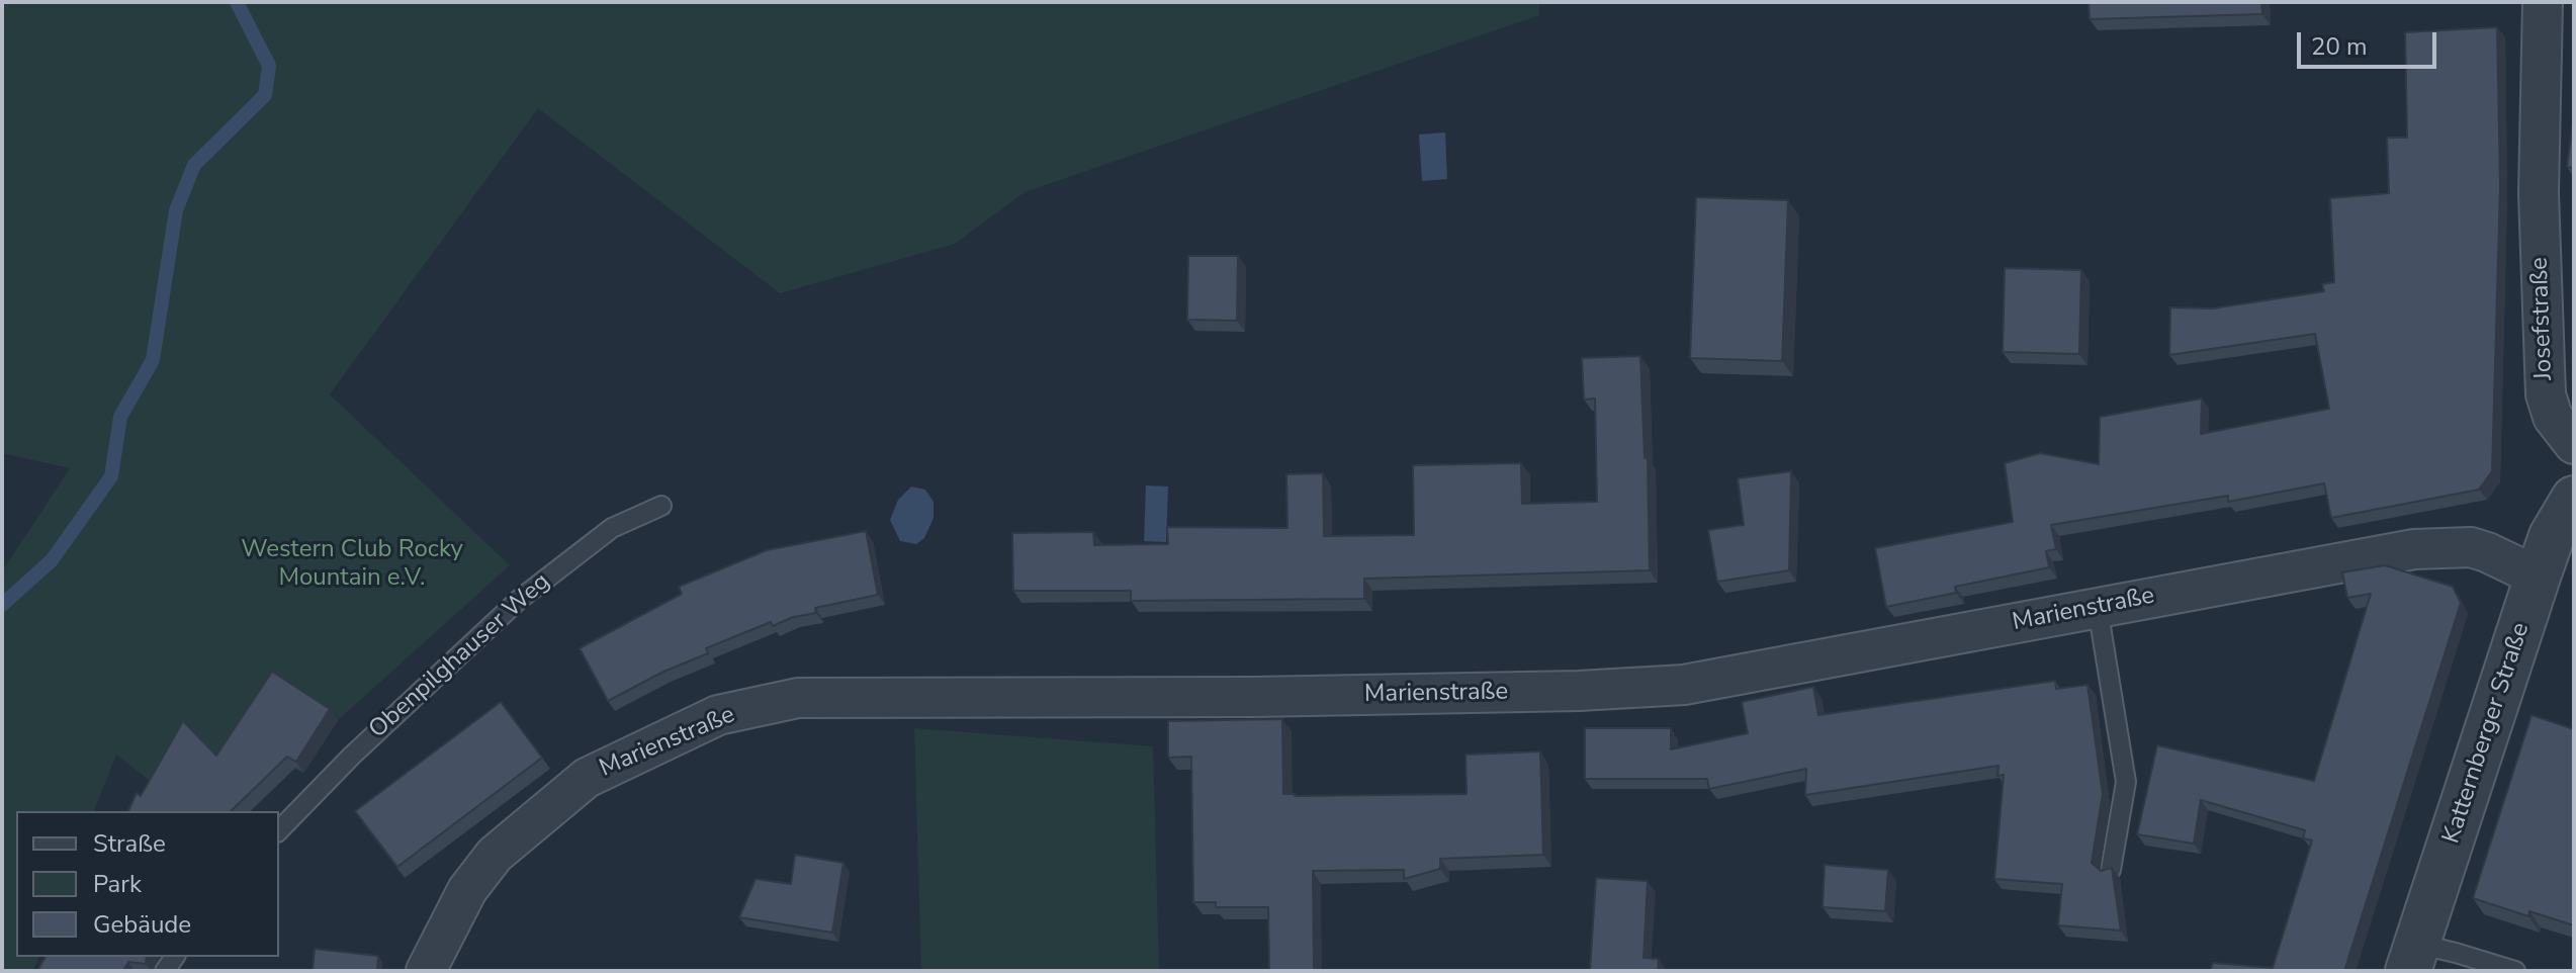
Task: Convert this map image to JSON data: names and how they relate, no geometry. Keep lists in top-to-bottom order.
{
  "streets": {
    "street": ["Josefstraße", "Marienstraße", "Katternberger Straße"],
    "lane": ["Obenpilghauser Weg"]
  },
  "crossings": [
    ["Marienstraße", "Katternberger Straße"]
  ],
  "parks": ["Western Club Rocky Mountain e.V."],
  "legend": ["Straße", "Park", "Gebäude"],
  "scale_bar": "20 m"
}
